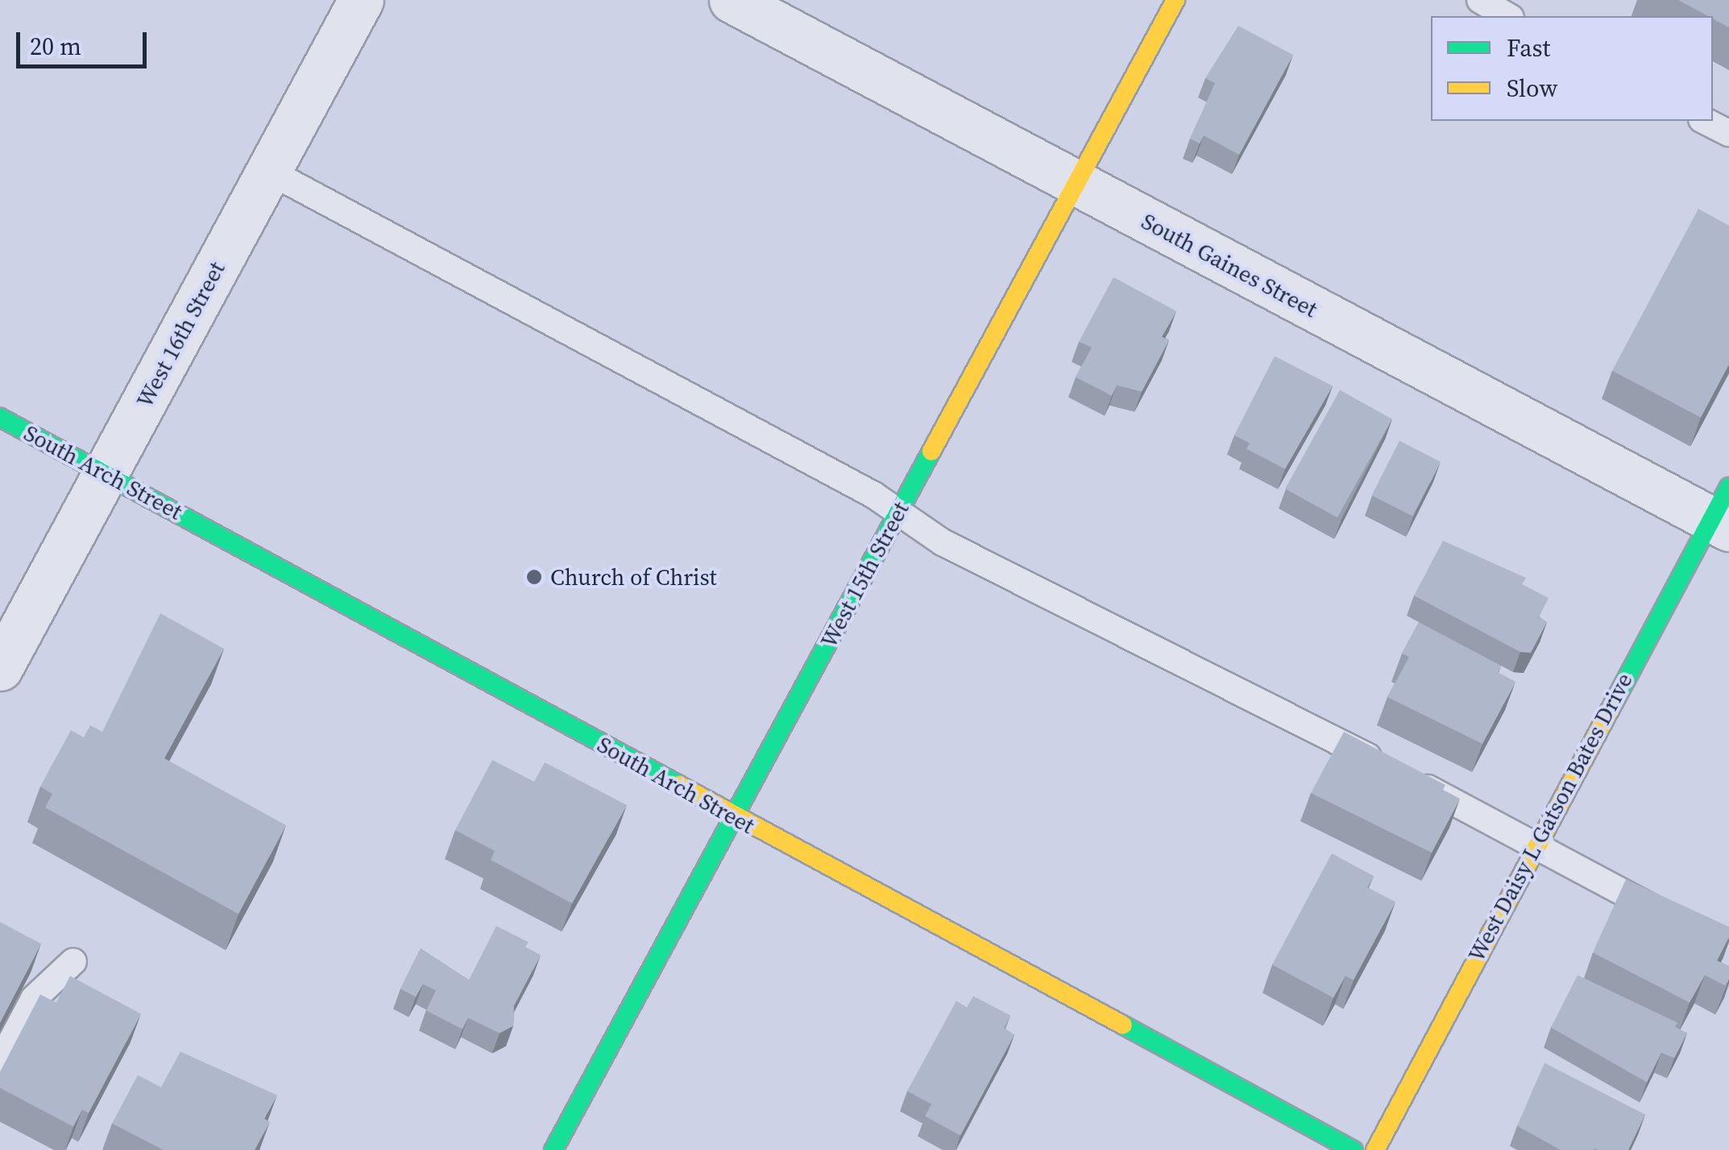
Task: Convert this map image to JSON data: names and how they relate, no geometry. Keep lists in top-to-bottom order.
{
  "streets": {
    "street": [
      "South Gaines Street",
      "West 16th Street",
      "South Arch Street",
      "West 15th Street",
      "West Daisy L Gatson Bates Drive"
    ]
  },
  "crossings": [
    ["South Gaines Street", "West 15th Street"],
    ["South Gaines Street", "West Daisy L Gatson Bates Drive"],
    ["West 16th Street", "South Arch Street"],
    ["South Arch Street", "West 15th Street"]
  ],
  "places": ["Church of Christ"],
  "legend": ["Fast", "Slow"],
  "scale_bar": "20 m"
}
